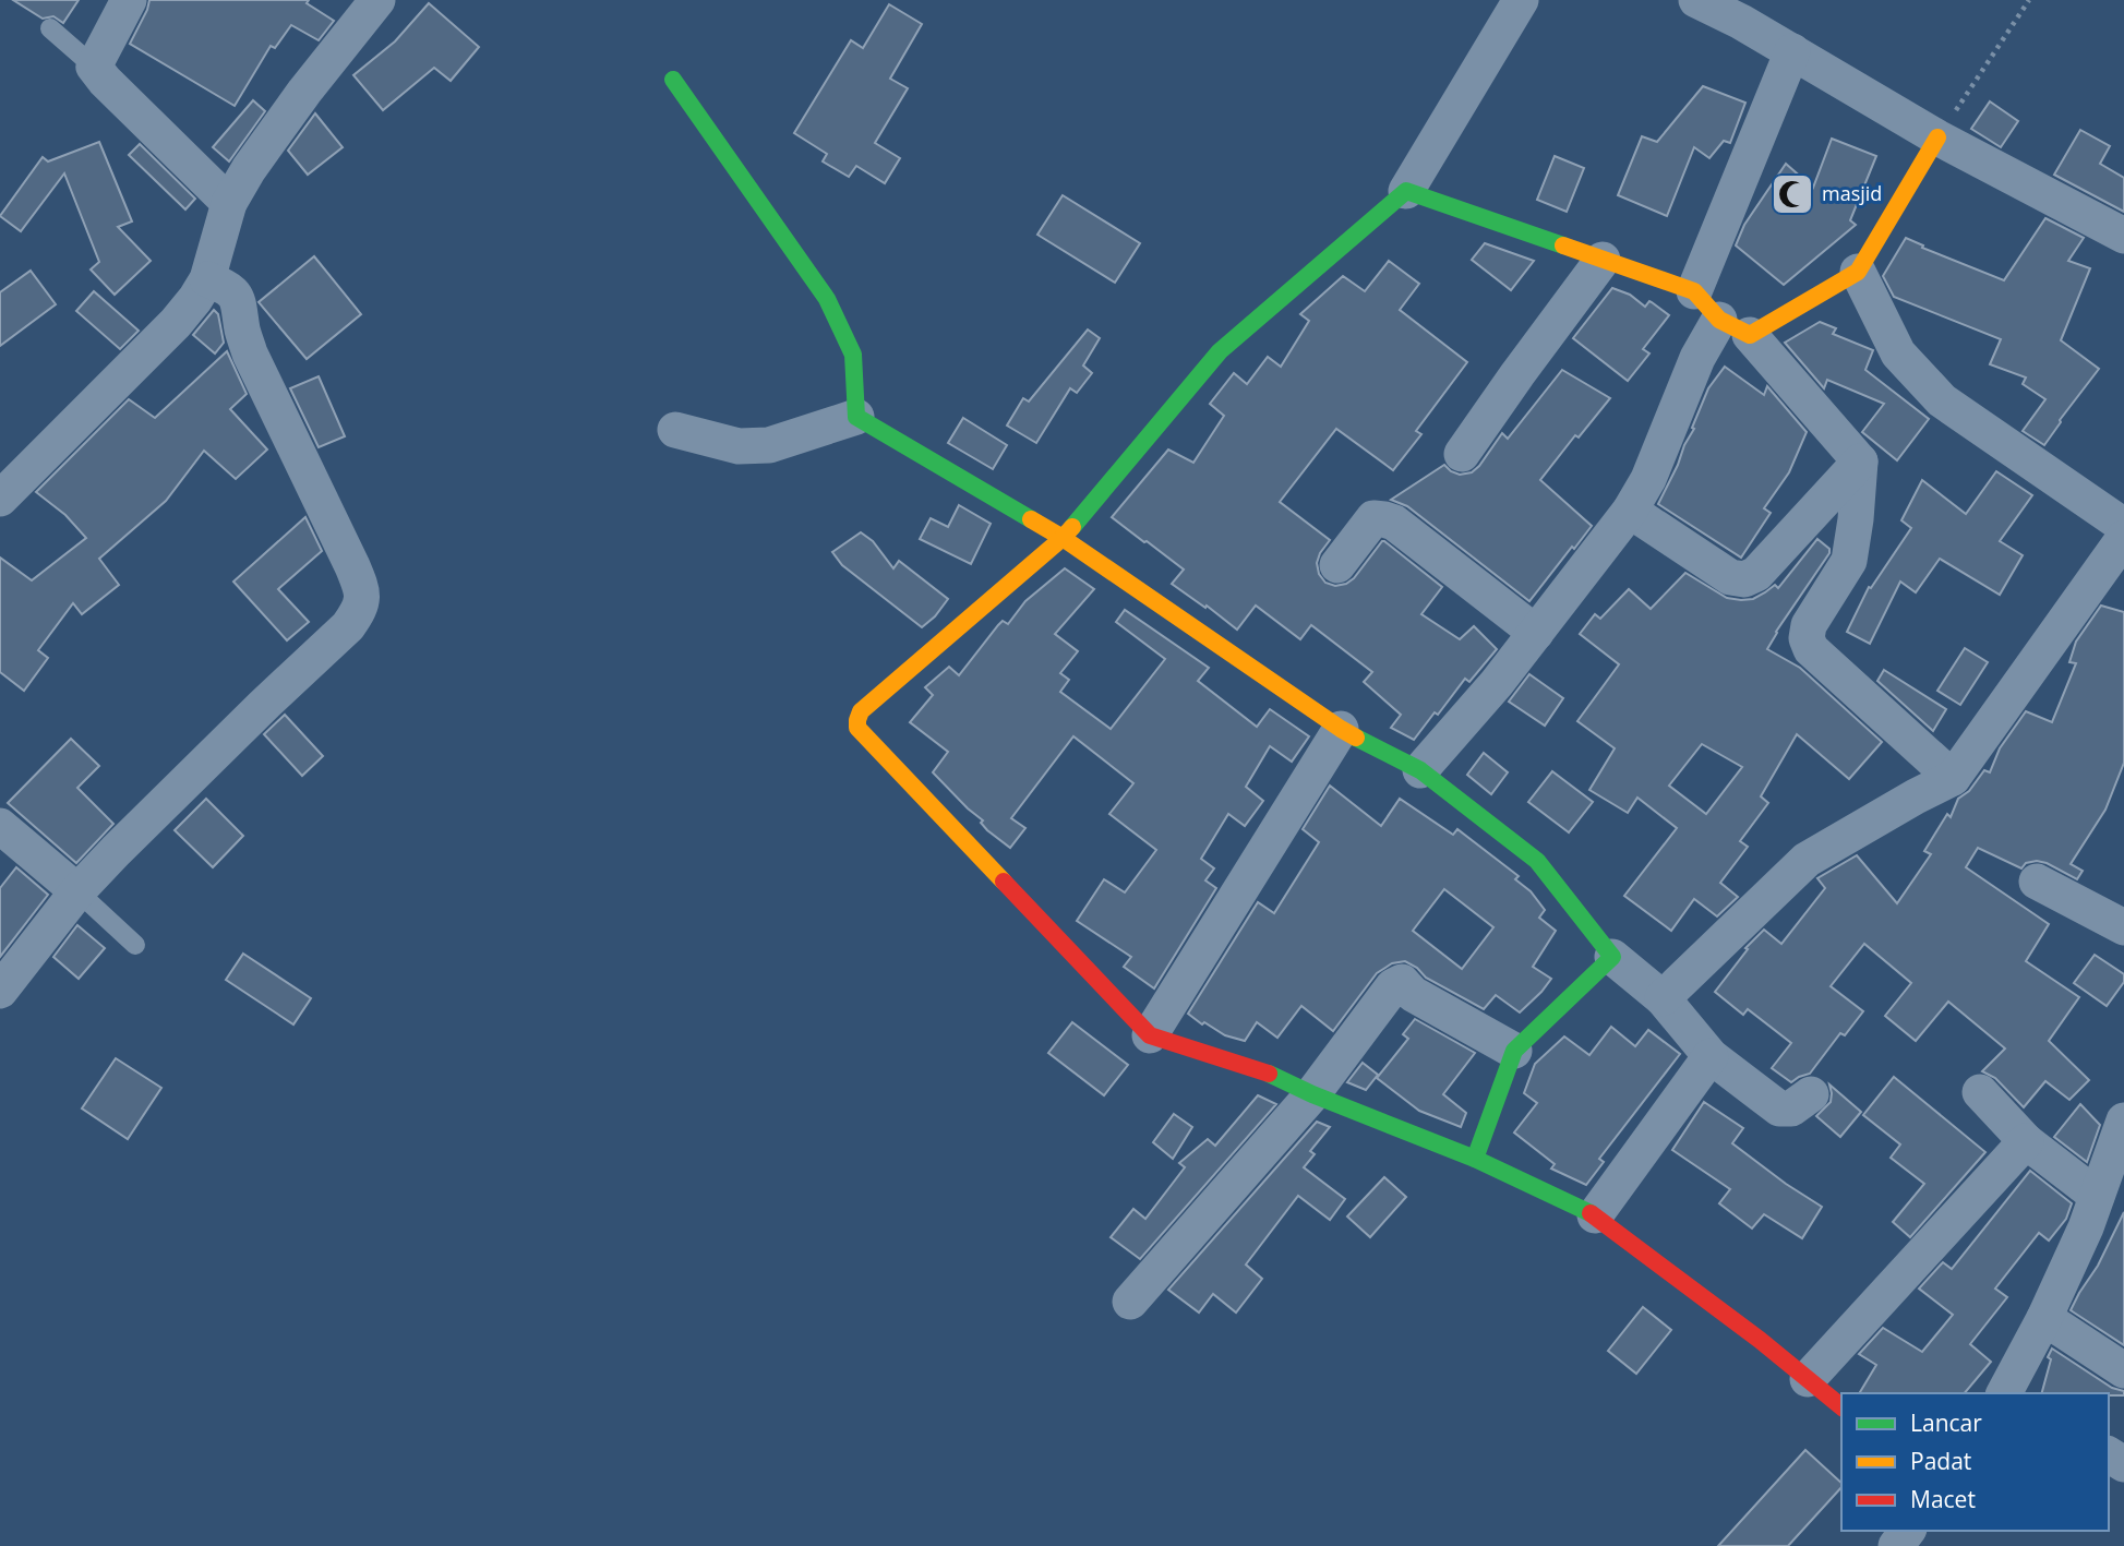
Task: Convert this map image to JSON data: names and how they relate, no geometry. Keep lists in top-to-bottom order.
{
  "places": {
    "mosque": ["masjid"]
  },
  "legend": ["Lancar", "Padat", "Macet"]
}
